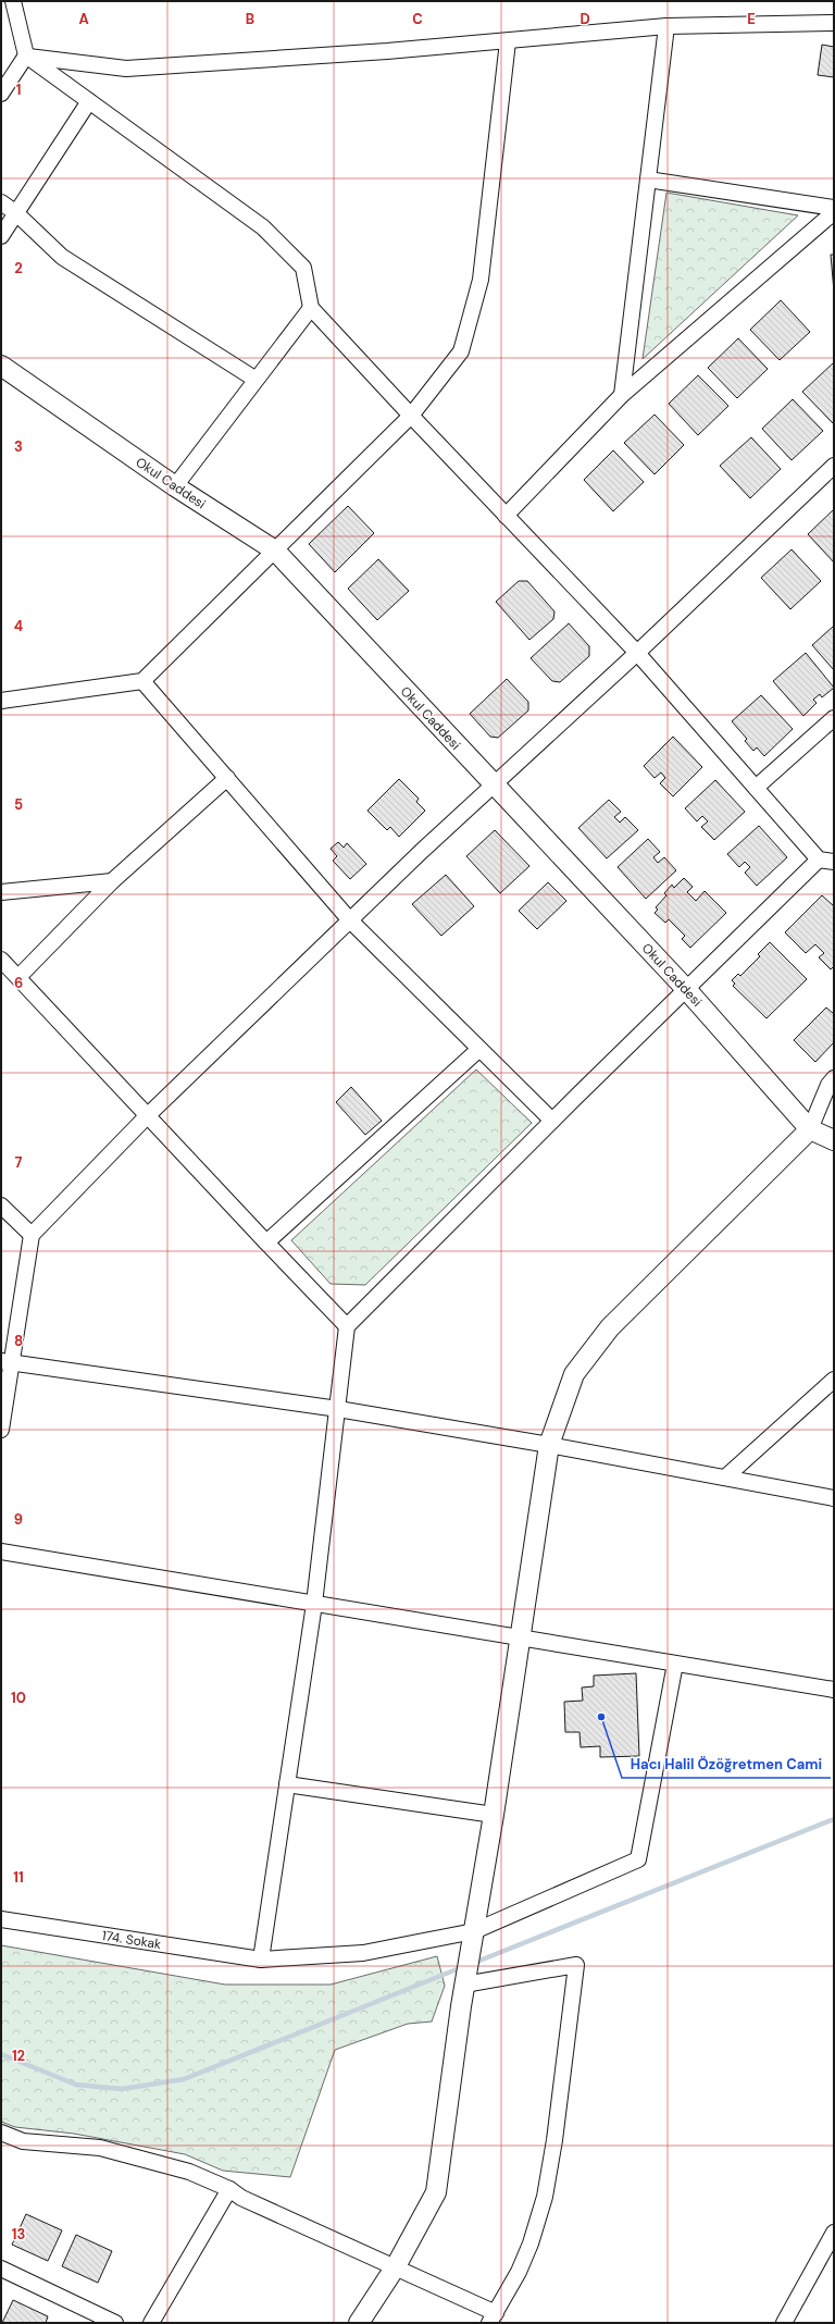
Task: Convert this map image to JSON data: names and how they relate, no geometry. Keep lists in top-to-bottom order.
{
  "streets": {
    "street": ["Okul Caddesi", "174. Sokak"]
  },
  "places": ["Hacı Halil Özöğretmen Cami"],
  "grid": {
    "columns": [
      "A",
      "B",
      "C",
      "D",
      "E"
    ],
    "rows": [
      "1",
      "2",
      "3",
      "4",
      "5",
      "6",
      "7",
      "8",
      "9",
      "10",
      "11",
      "12",
      "13"
    ]
  }
}
